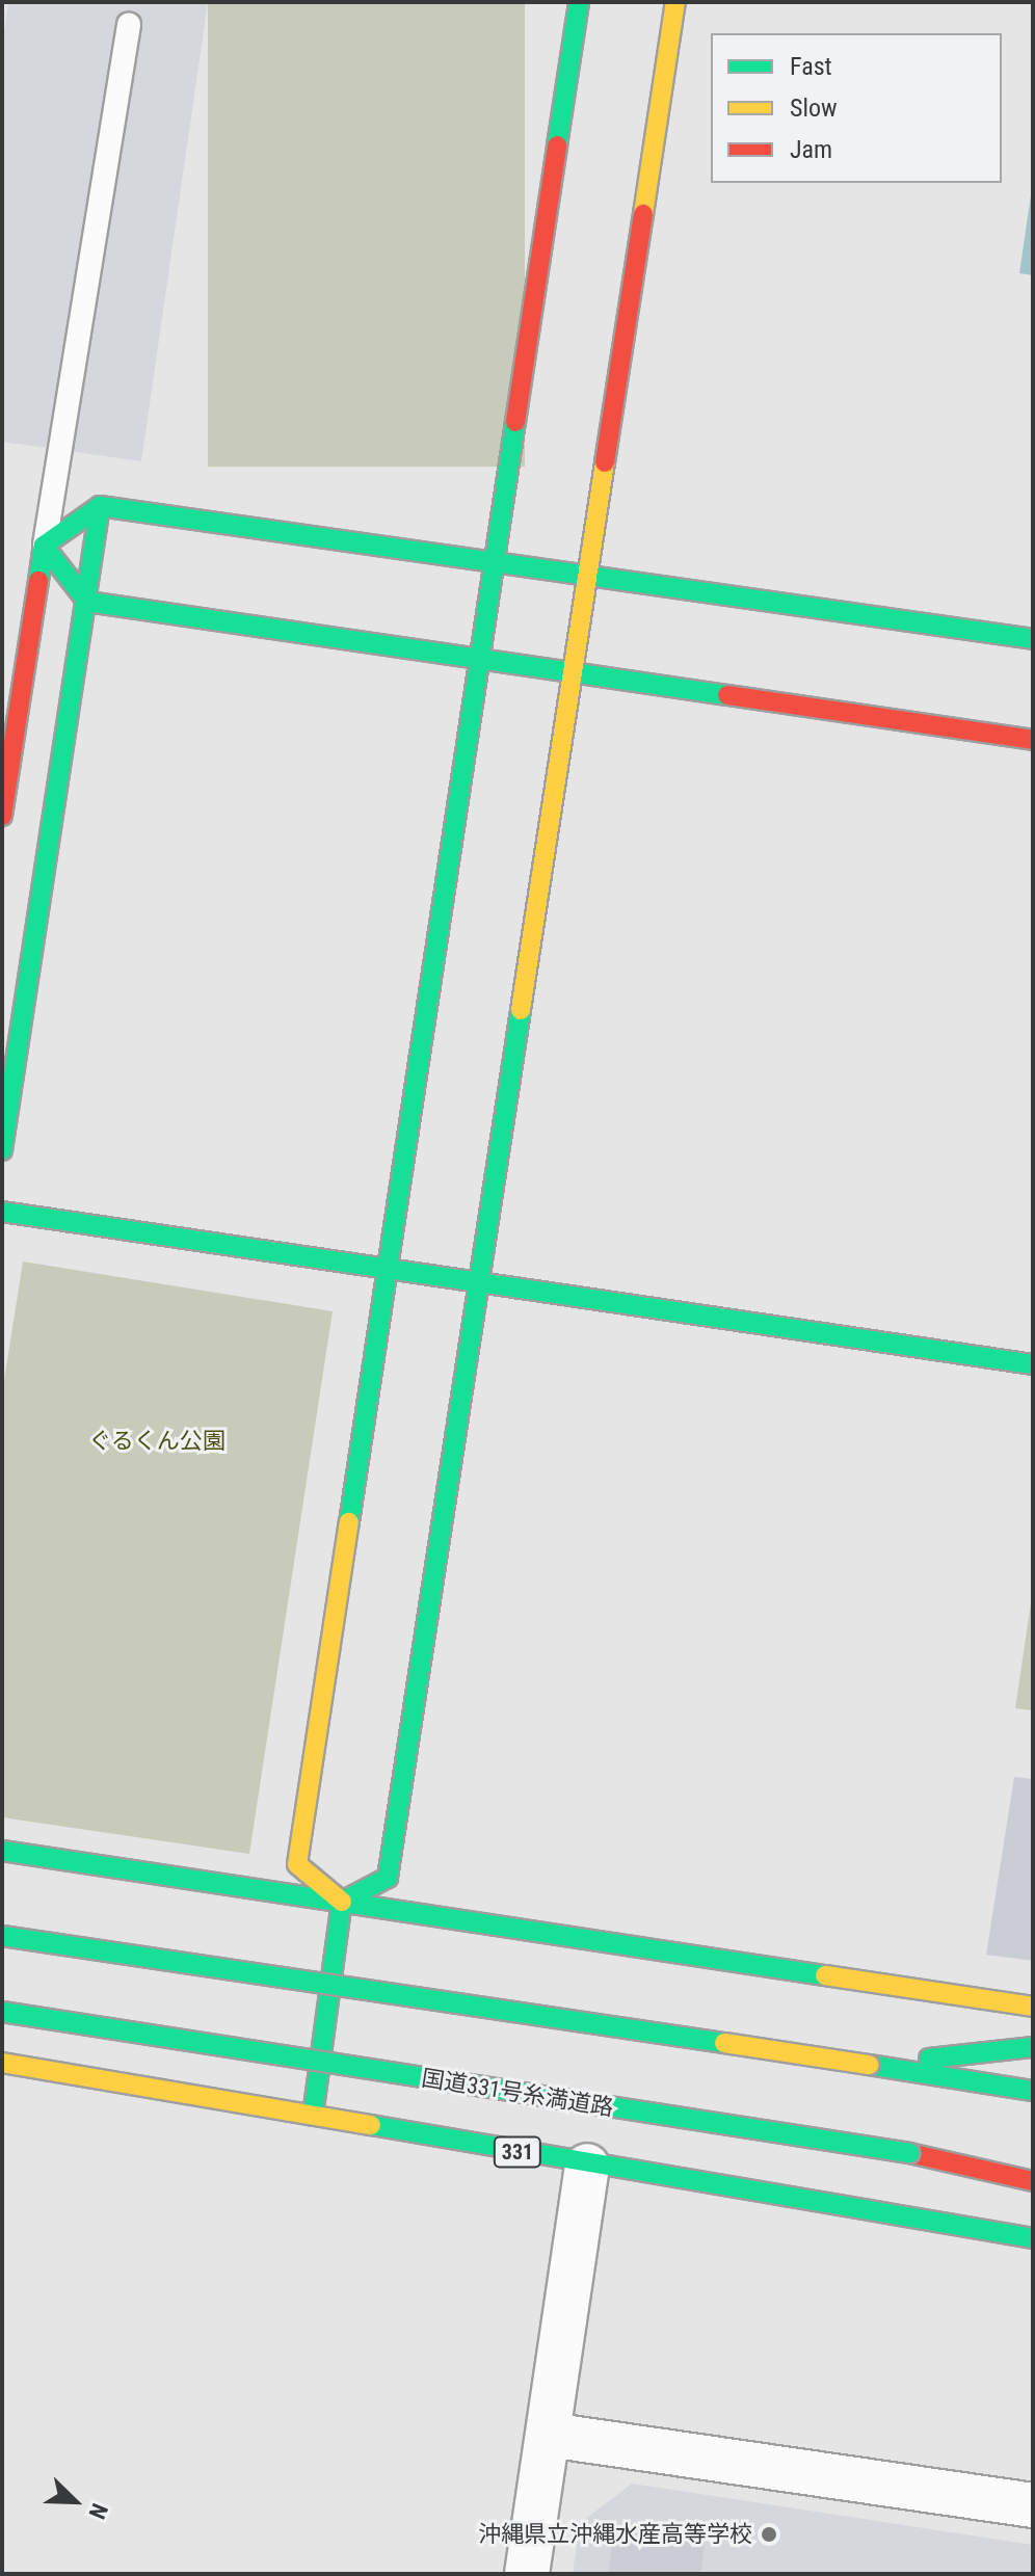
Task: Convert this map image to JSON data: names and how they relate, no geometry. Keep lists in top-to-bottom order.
{
  "streets": {
    "main road": ["国道331号糸満道路", "331"]
  },
  "parks": ["ぐるくん公園"],
  "places": ["沖縄県立沖縄水産高等学校"],
  "legend": ["Fast", "Slow", "Jam"],
  "north": "bottom right"
}
